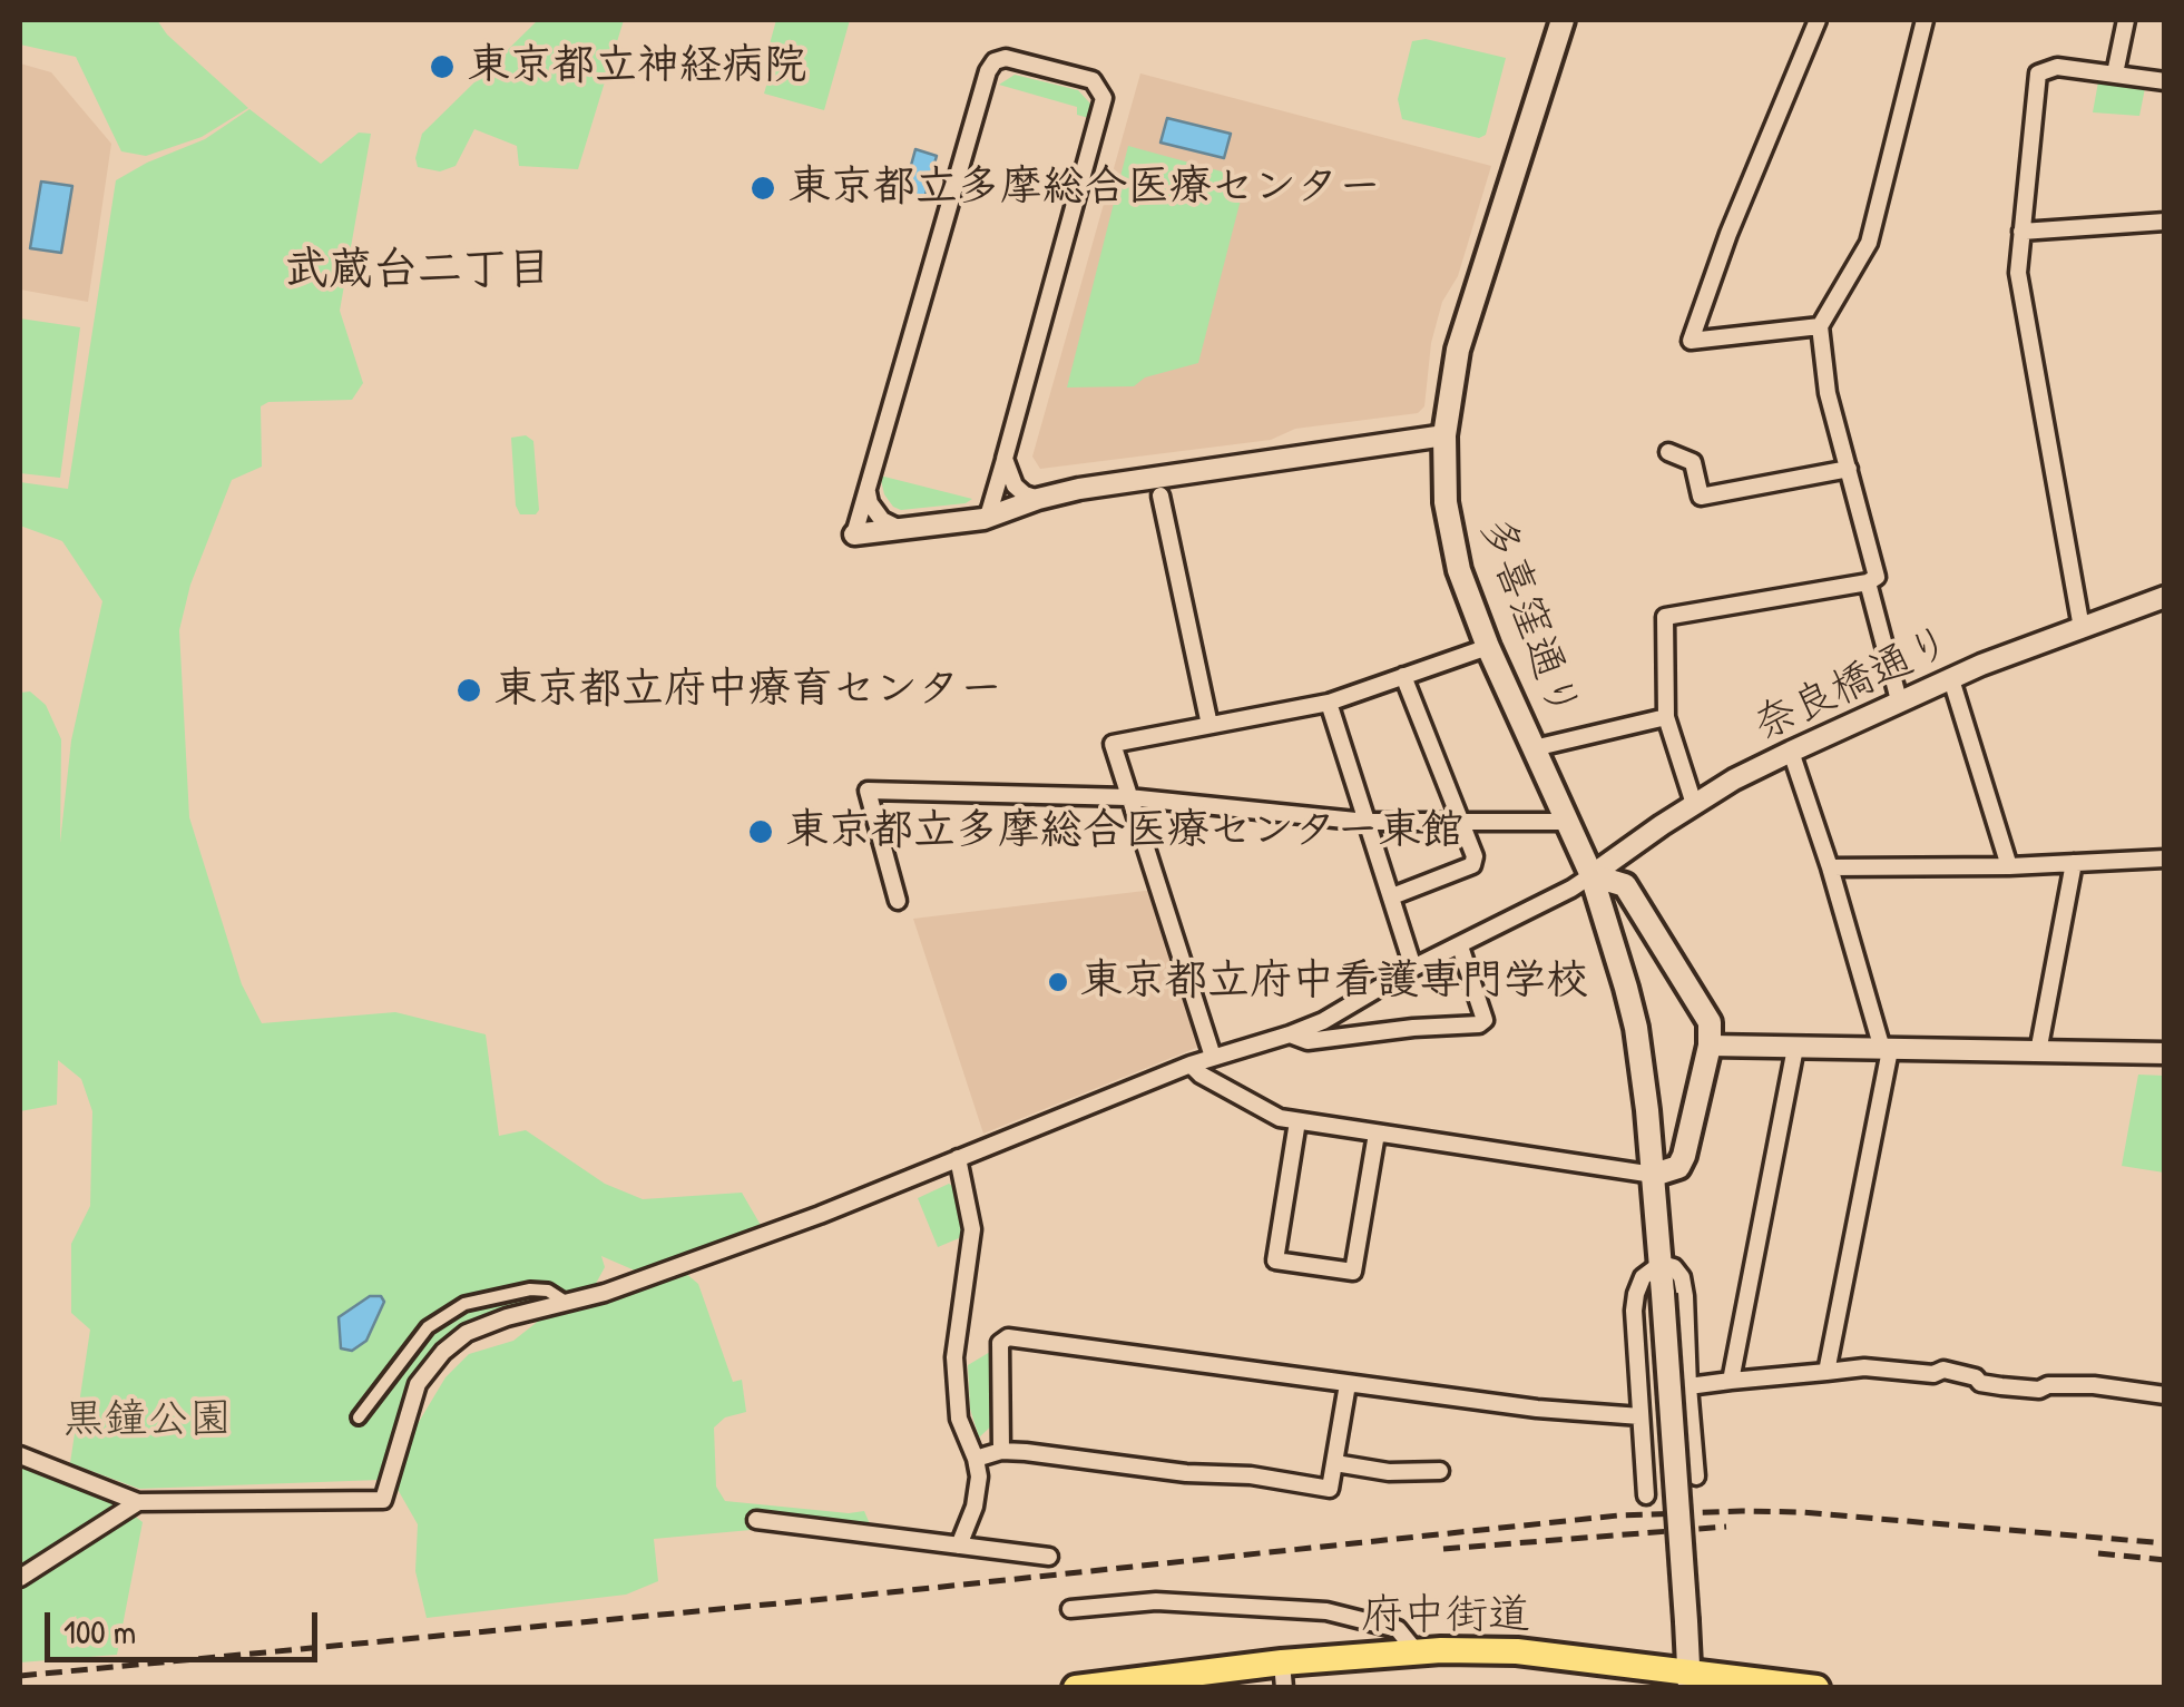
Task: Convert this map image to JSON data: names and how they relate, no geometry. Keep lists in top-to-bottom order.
{
  "streets": {
    "main road": ["多喜窪通り", "府中街道"],
    "street": ["奈良橋通り"]
  },
  "crossings": [
    ["多喜窪通り", "奈良橋通り"],
    ["多喜窪通り", "府中街道"]
  ],
  "districts": ["武蔵台二丁目"],
  "parks": ["黒鐘公園"],
  "places": [
    "東京都立神経病院",
    "東京都立多摩総合医療センター",
    "東京都立府中療育センター",
    "東京都立多摩総合医療センター東館",
    "東京都立府中看護専門学校"
  ],
  "scale_bar": "100 m"
}
